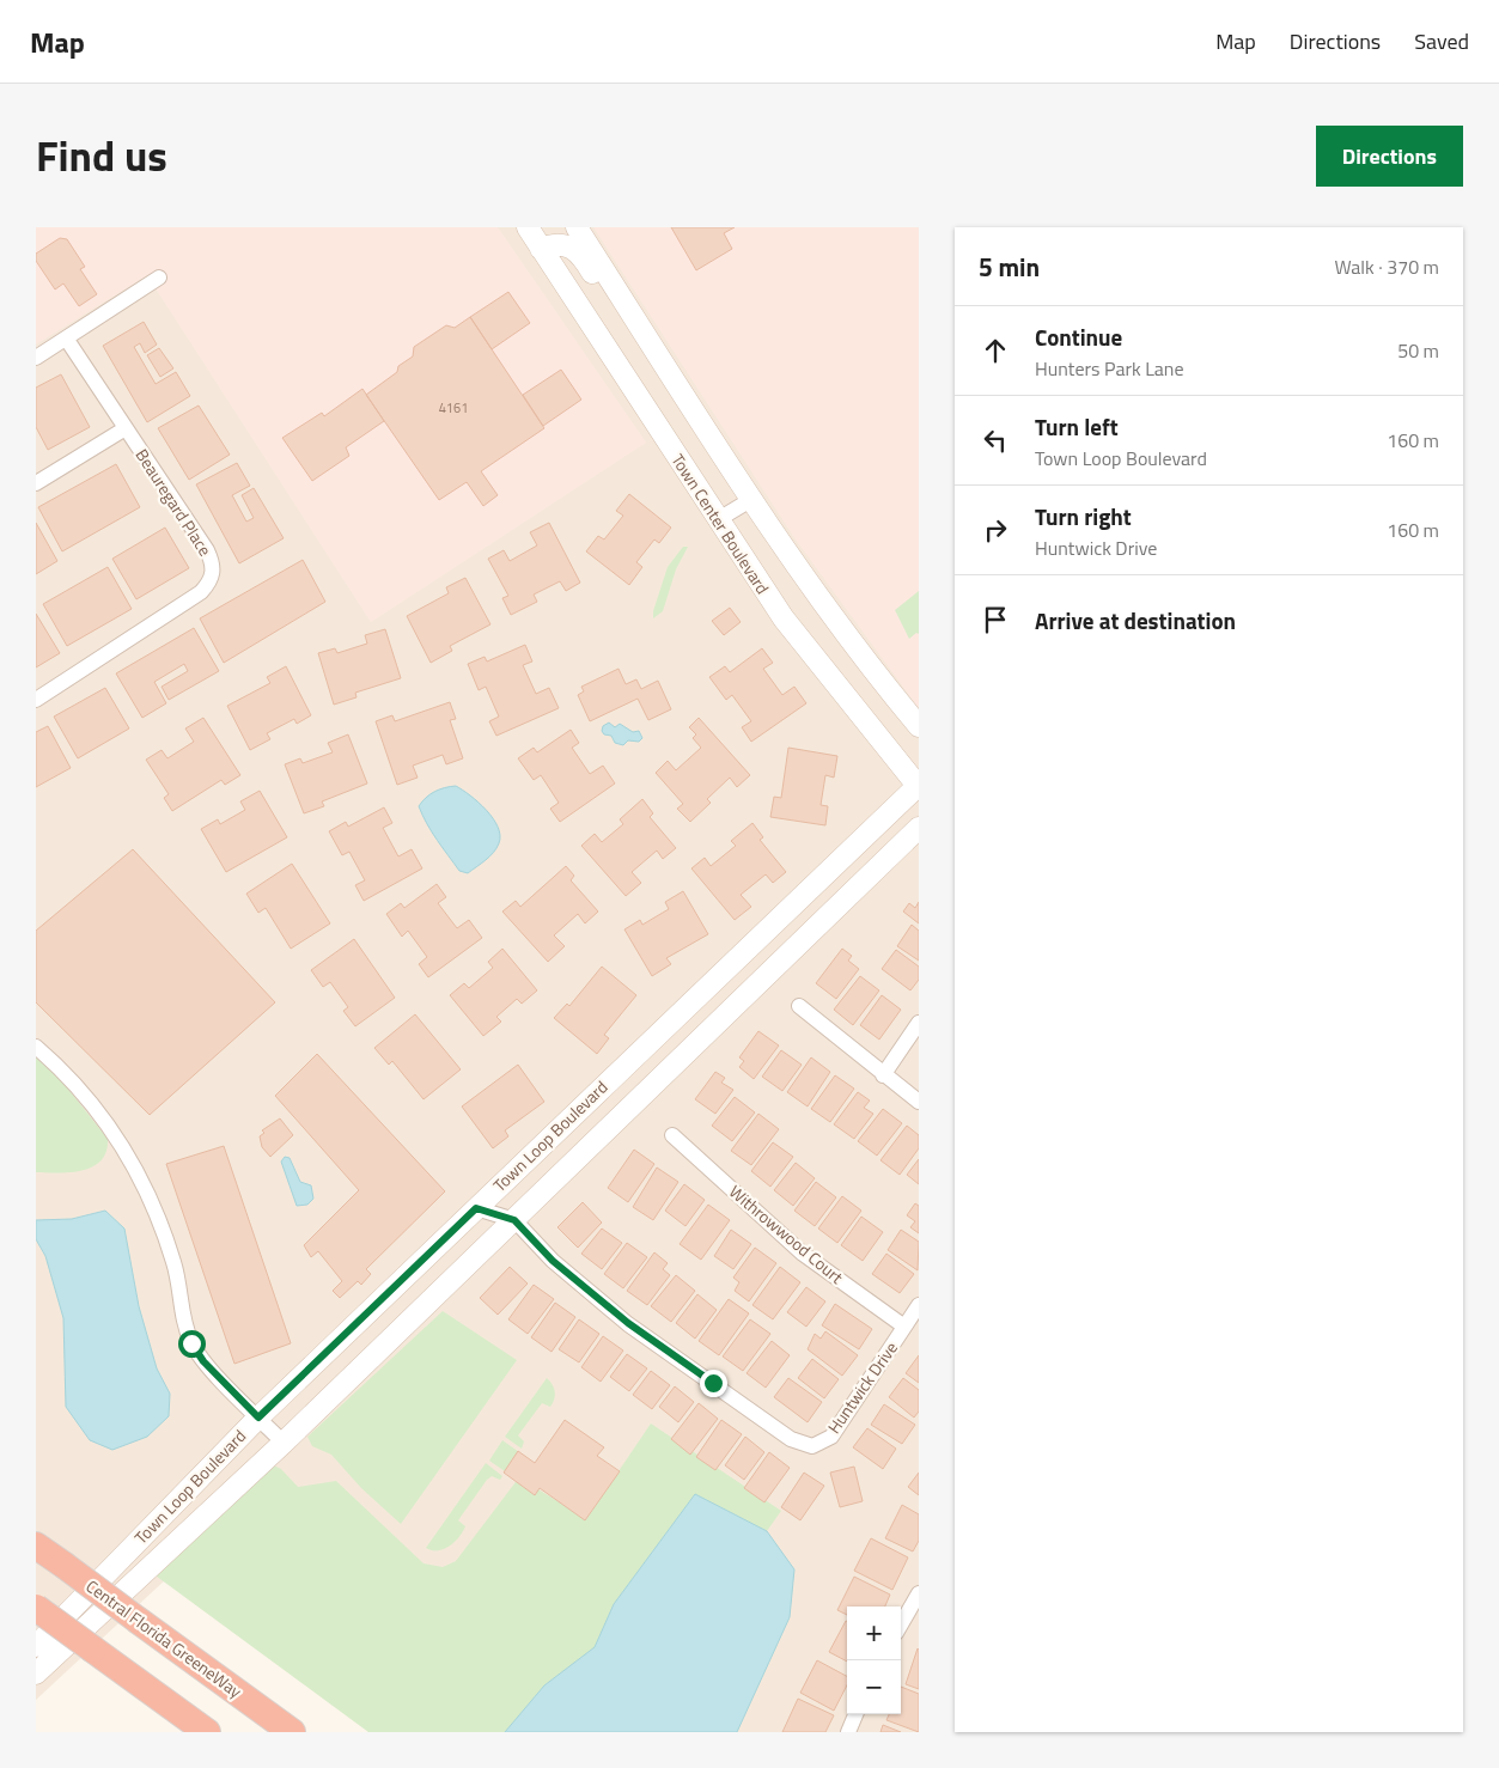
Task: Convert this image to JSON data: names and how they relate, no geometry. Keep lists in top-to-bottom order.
{
  "streets": {
    "highway": ["Central Florida GreeneWay"],
    "street": [
      "Beauregard Place",
      "Town Center Boulevard",
      "Town Loop Boulevard",
      "Withrowwood Court",
      "Huntwick Drive"
    ]
  },
  "crossings": [
    ["Town Center Boulevard", "Town Loop Boulevard"],
    ["Town Loop Boulevard", "Huntwick Drive"],
    ["Withrowwood Court", "Huntwick Drive"]
  ],
  "house_numbers": ["4161"],
  "page": {
    "header": "Map",
    "nav": ["Map", "Directions", "Saved"],
    "title": "Find us",
    "buttons": "Directions",
    "heading": ["5 min", "Walk · 370 m"],
    "list": [
      ["Continue", "Hunters Park Lane", "50 m"],
      ["Turn left", "Town Loop Boulevard", "160 m"],
      ["Turn right", "Huntwick Drive", "160 m"],
      "Arrive at destination"
    ],
    "map_buttons": ["+", "−"]
  }
}
